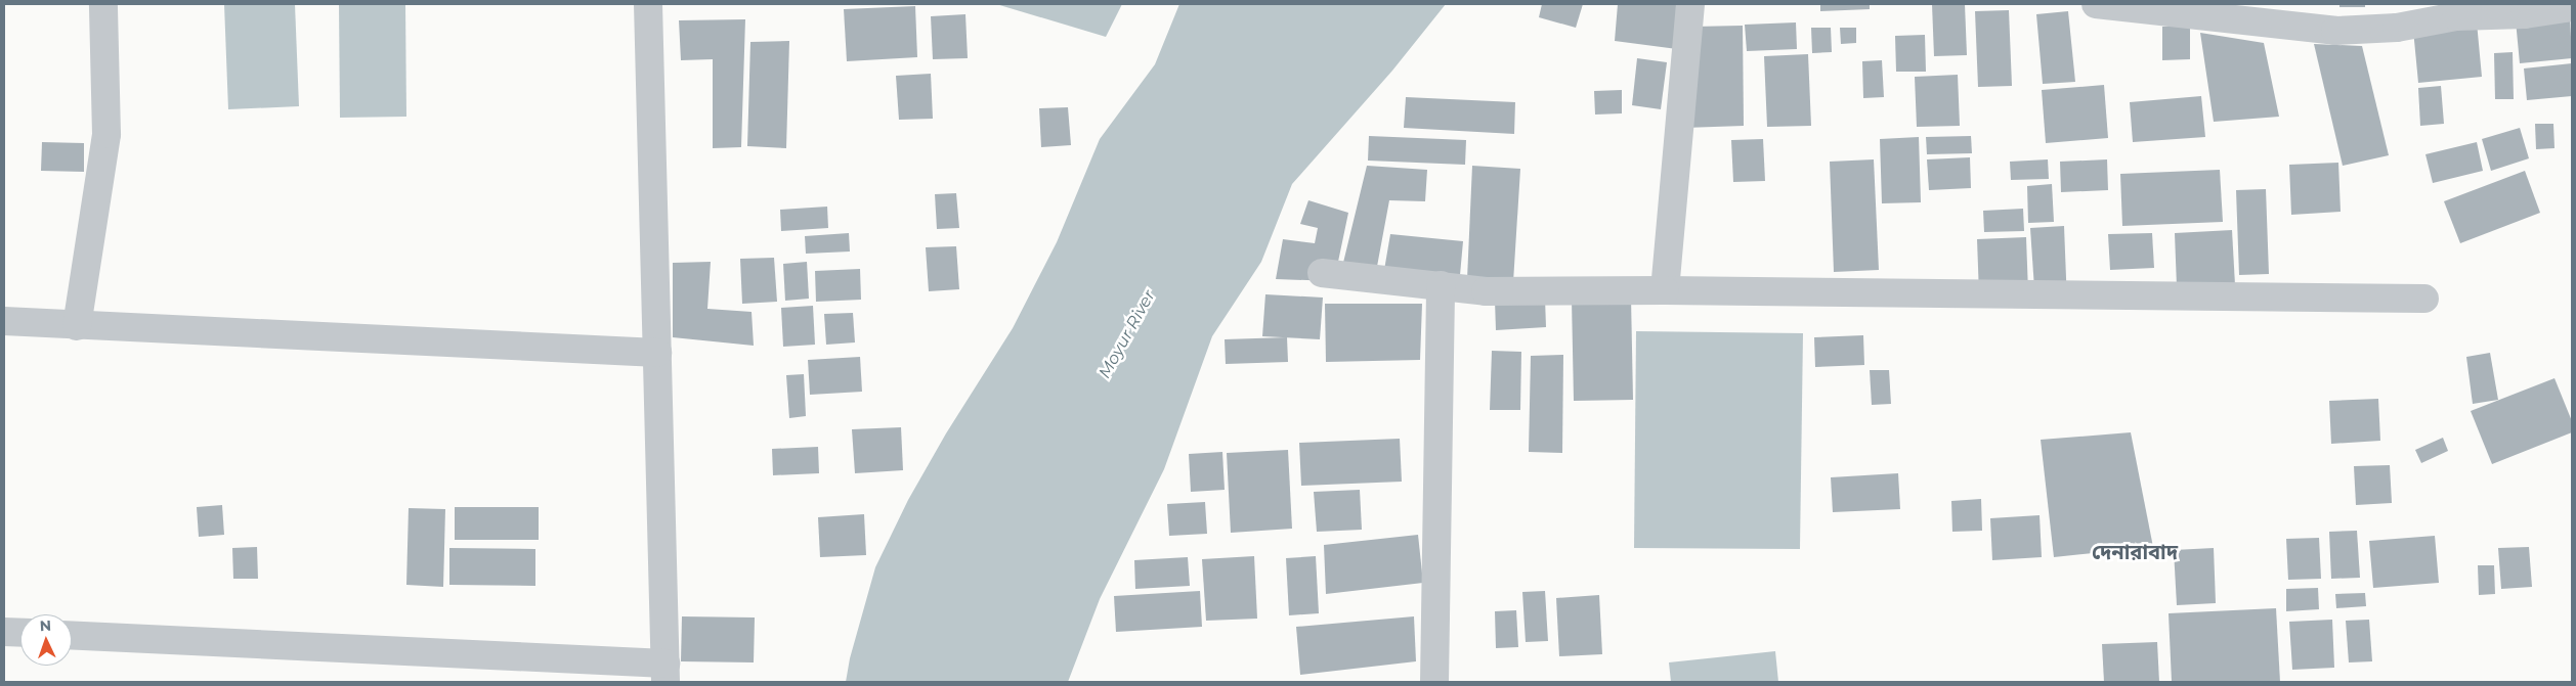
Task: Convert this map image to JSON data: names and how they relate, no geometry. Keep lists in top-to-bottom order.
{
  "districts": ["দেনারাবাদ"],
  "water": ["Moyur River"],
  "north": "top"
}
